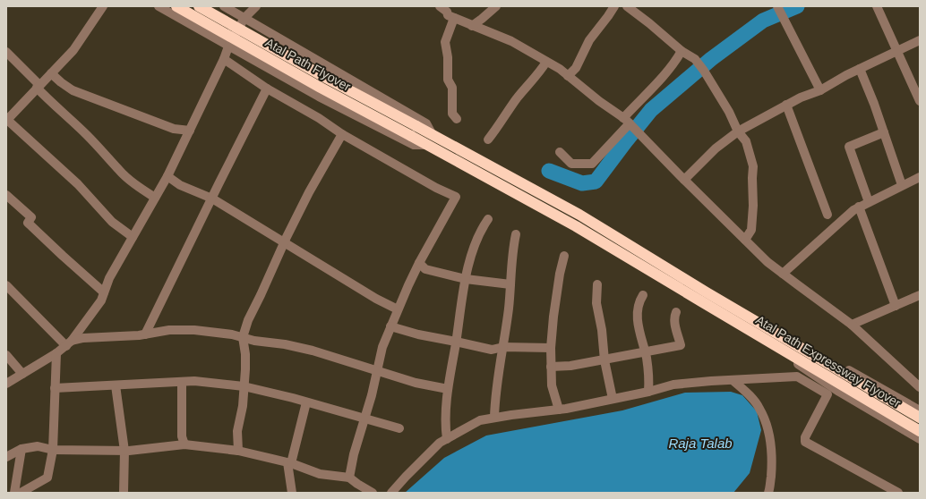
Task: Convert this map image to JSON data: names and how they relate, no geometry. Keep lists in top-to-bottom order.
{
  "streets": {
    "highway": ["Atal Path Flyover", "Atal Path Expressway Flyover"]
  },
  "crossings": [
    ["Atal Path Flyover", "Atal Path Expressway Flyover"]
  ],
  "water": ["Raja Talab"]
}
